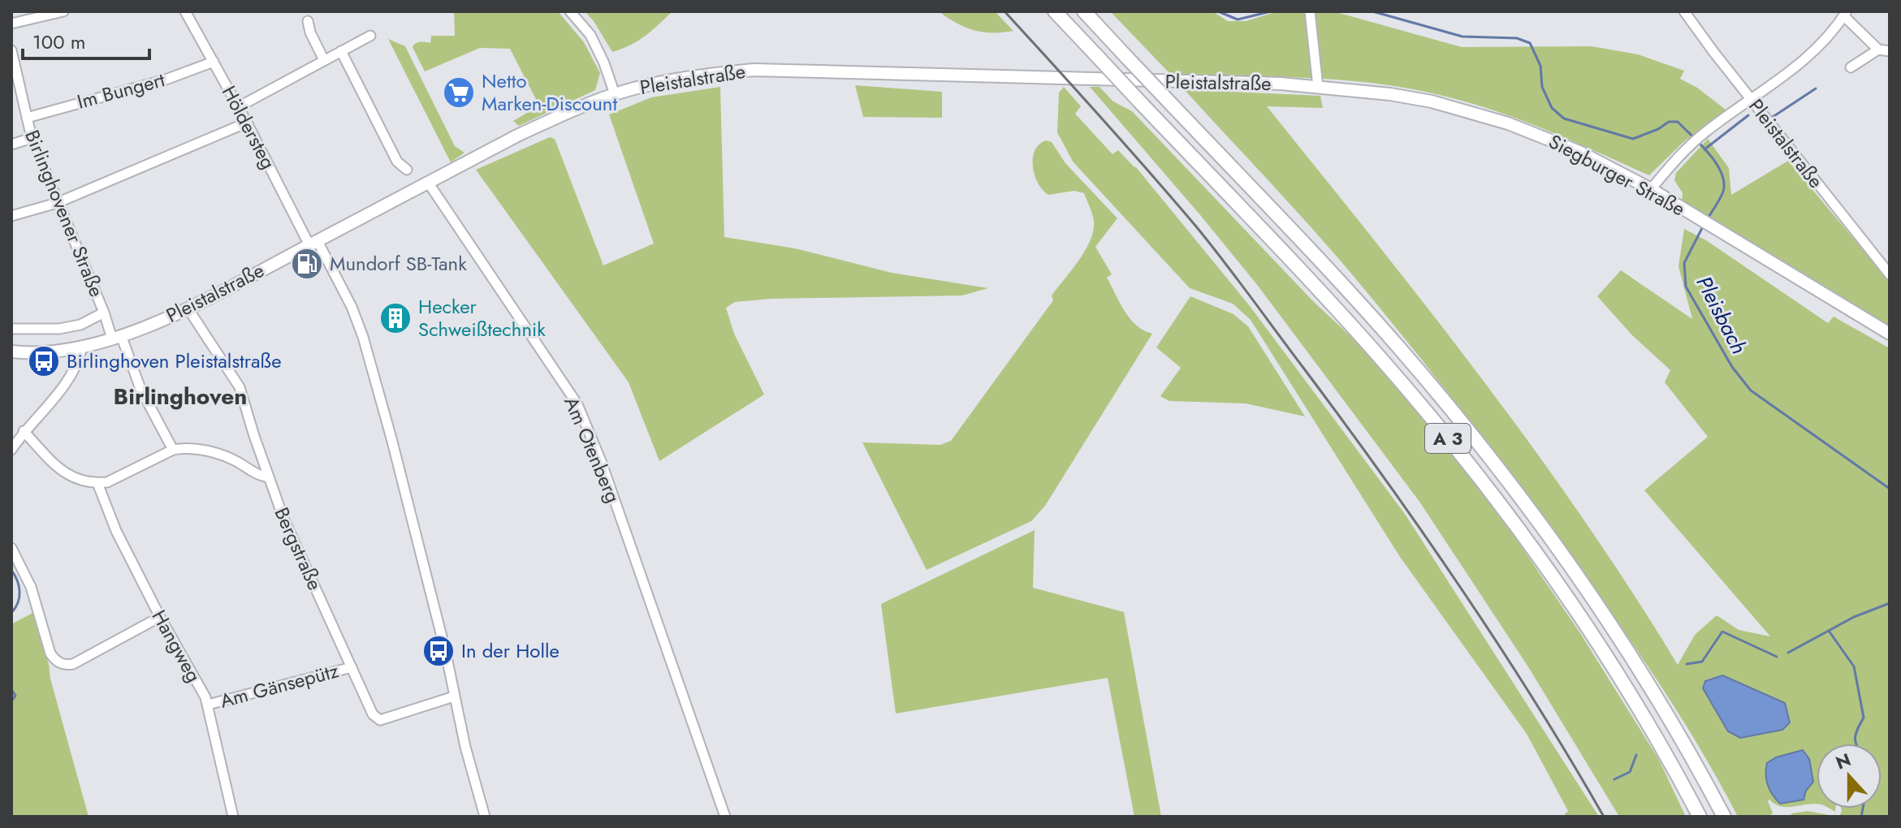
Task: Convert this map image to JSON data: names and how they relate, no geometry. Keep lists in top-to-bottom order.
{
  "streets": {
    "highway": ["A 3"],
    "main road": ["Pleistalstraße", "Siegburger Straße"],
    "street": [
      "Im Bungert",
      "Höldersteg",
      "Birlinghovener Straße",
      "Am Otenberg",
      "Bergstraße",
      "Hangweg",
      "Am Gänsepütz"
    ]
  },
  "crossings": [
    ["Pleistalstraße", "Höldersteg"],
    ["Pleistalstraße", "Siegburger Straße"],
    ["Pleistalstraße", "Birlinghovener Straße"],
    ["Pleistalstraße", "Am Otenberg"],
    ["Pleistalstraße", "Bergstraße"],
    ["Im Bungert", "Höldersteg"],
    ["Im Bungert", "Birlinghovener Straße"],
    ["Bergstraße", "Am Gänsepütz"],
    ["Hangweg", "Am Gänsepütz"]
  ],
  "districts": ["Birlinghoven"],
  "water": ["Pleisbach"],
  "places": {
    "supermarket": ["Netto Marken-Discount"],
    "fuel station": ["Mundorf SB-Tank"],
    "building": ["Hecker Schweißtechnik"],
    "bus stop": ["Birlinghoven Pleistalstraße", "In der Holle"]
  },
  "scale_bar": "100 m",
  "north": "top"
}
